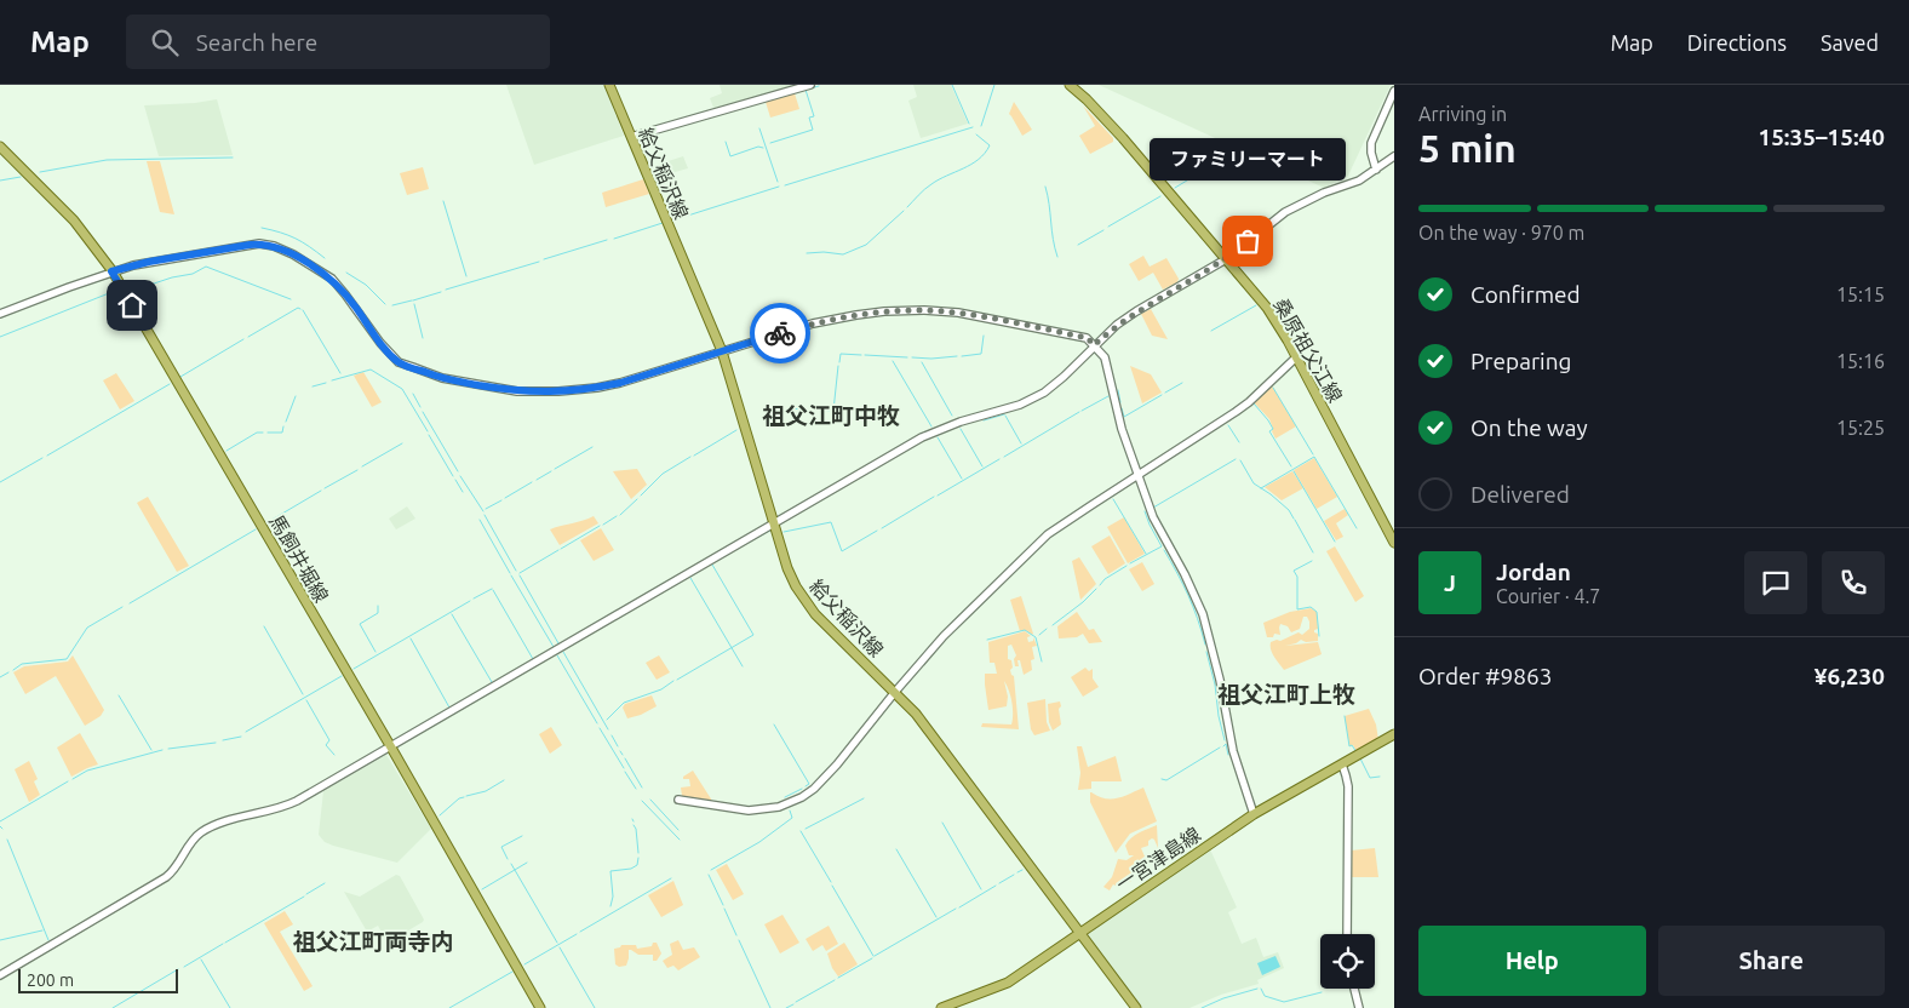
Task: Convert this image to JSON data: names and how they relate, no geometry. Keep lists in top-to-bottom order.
{
  "streets": {
    "main road": [
      "給父稲沢線",
      "桑原祖父江線",
      "馬飼井堀線",
      "一宮津島線"
    ]
  },
  "crossings": [
    ["給父稲沢線", "一宮津島線"]
  ],
  "districts": ["祖父江町中牧", "祖父江町上牧", "祖父江町両寺内"],
  "places": ["ファミリーマート"],
  "scale_bar": "200 m",
  "page": {
    "header": "Map",
    "search": "Search here",
    "nav": ["Map", "Directions", "Saved"],
    "heading": ["5 min", "Arriving in", "15:35–15:40"],
    "panel": [
      "Jordan",
      "Courier · 4.7",
      "Order #9863",
      "¥6,230"
    ],
    "bubble": "ファミリーマート",
    "bar": "On the way · 970 m",
    "list": [
      ["Confirmed", "15:15"],
      ["Preparing", "15:16"],
      ["On the way", "15:25"],
      "Delivered"
    ],
    "round": "J",
    "buttons": ["Help", "Share"],
    "scale": "200 m"
  }
}
